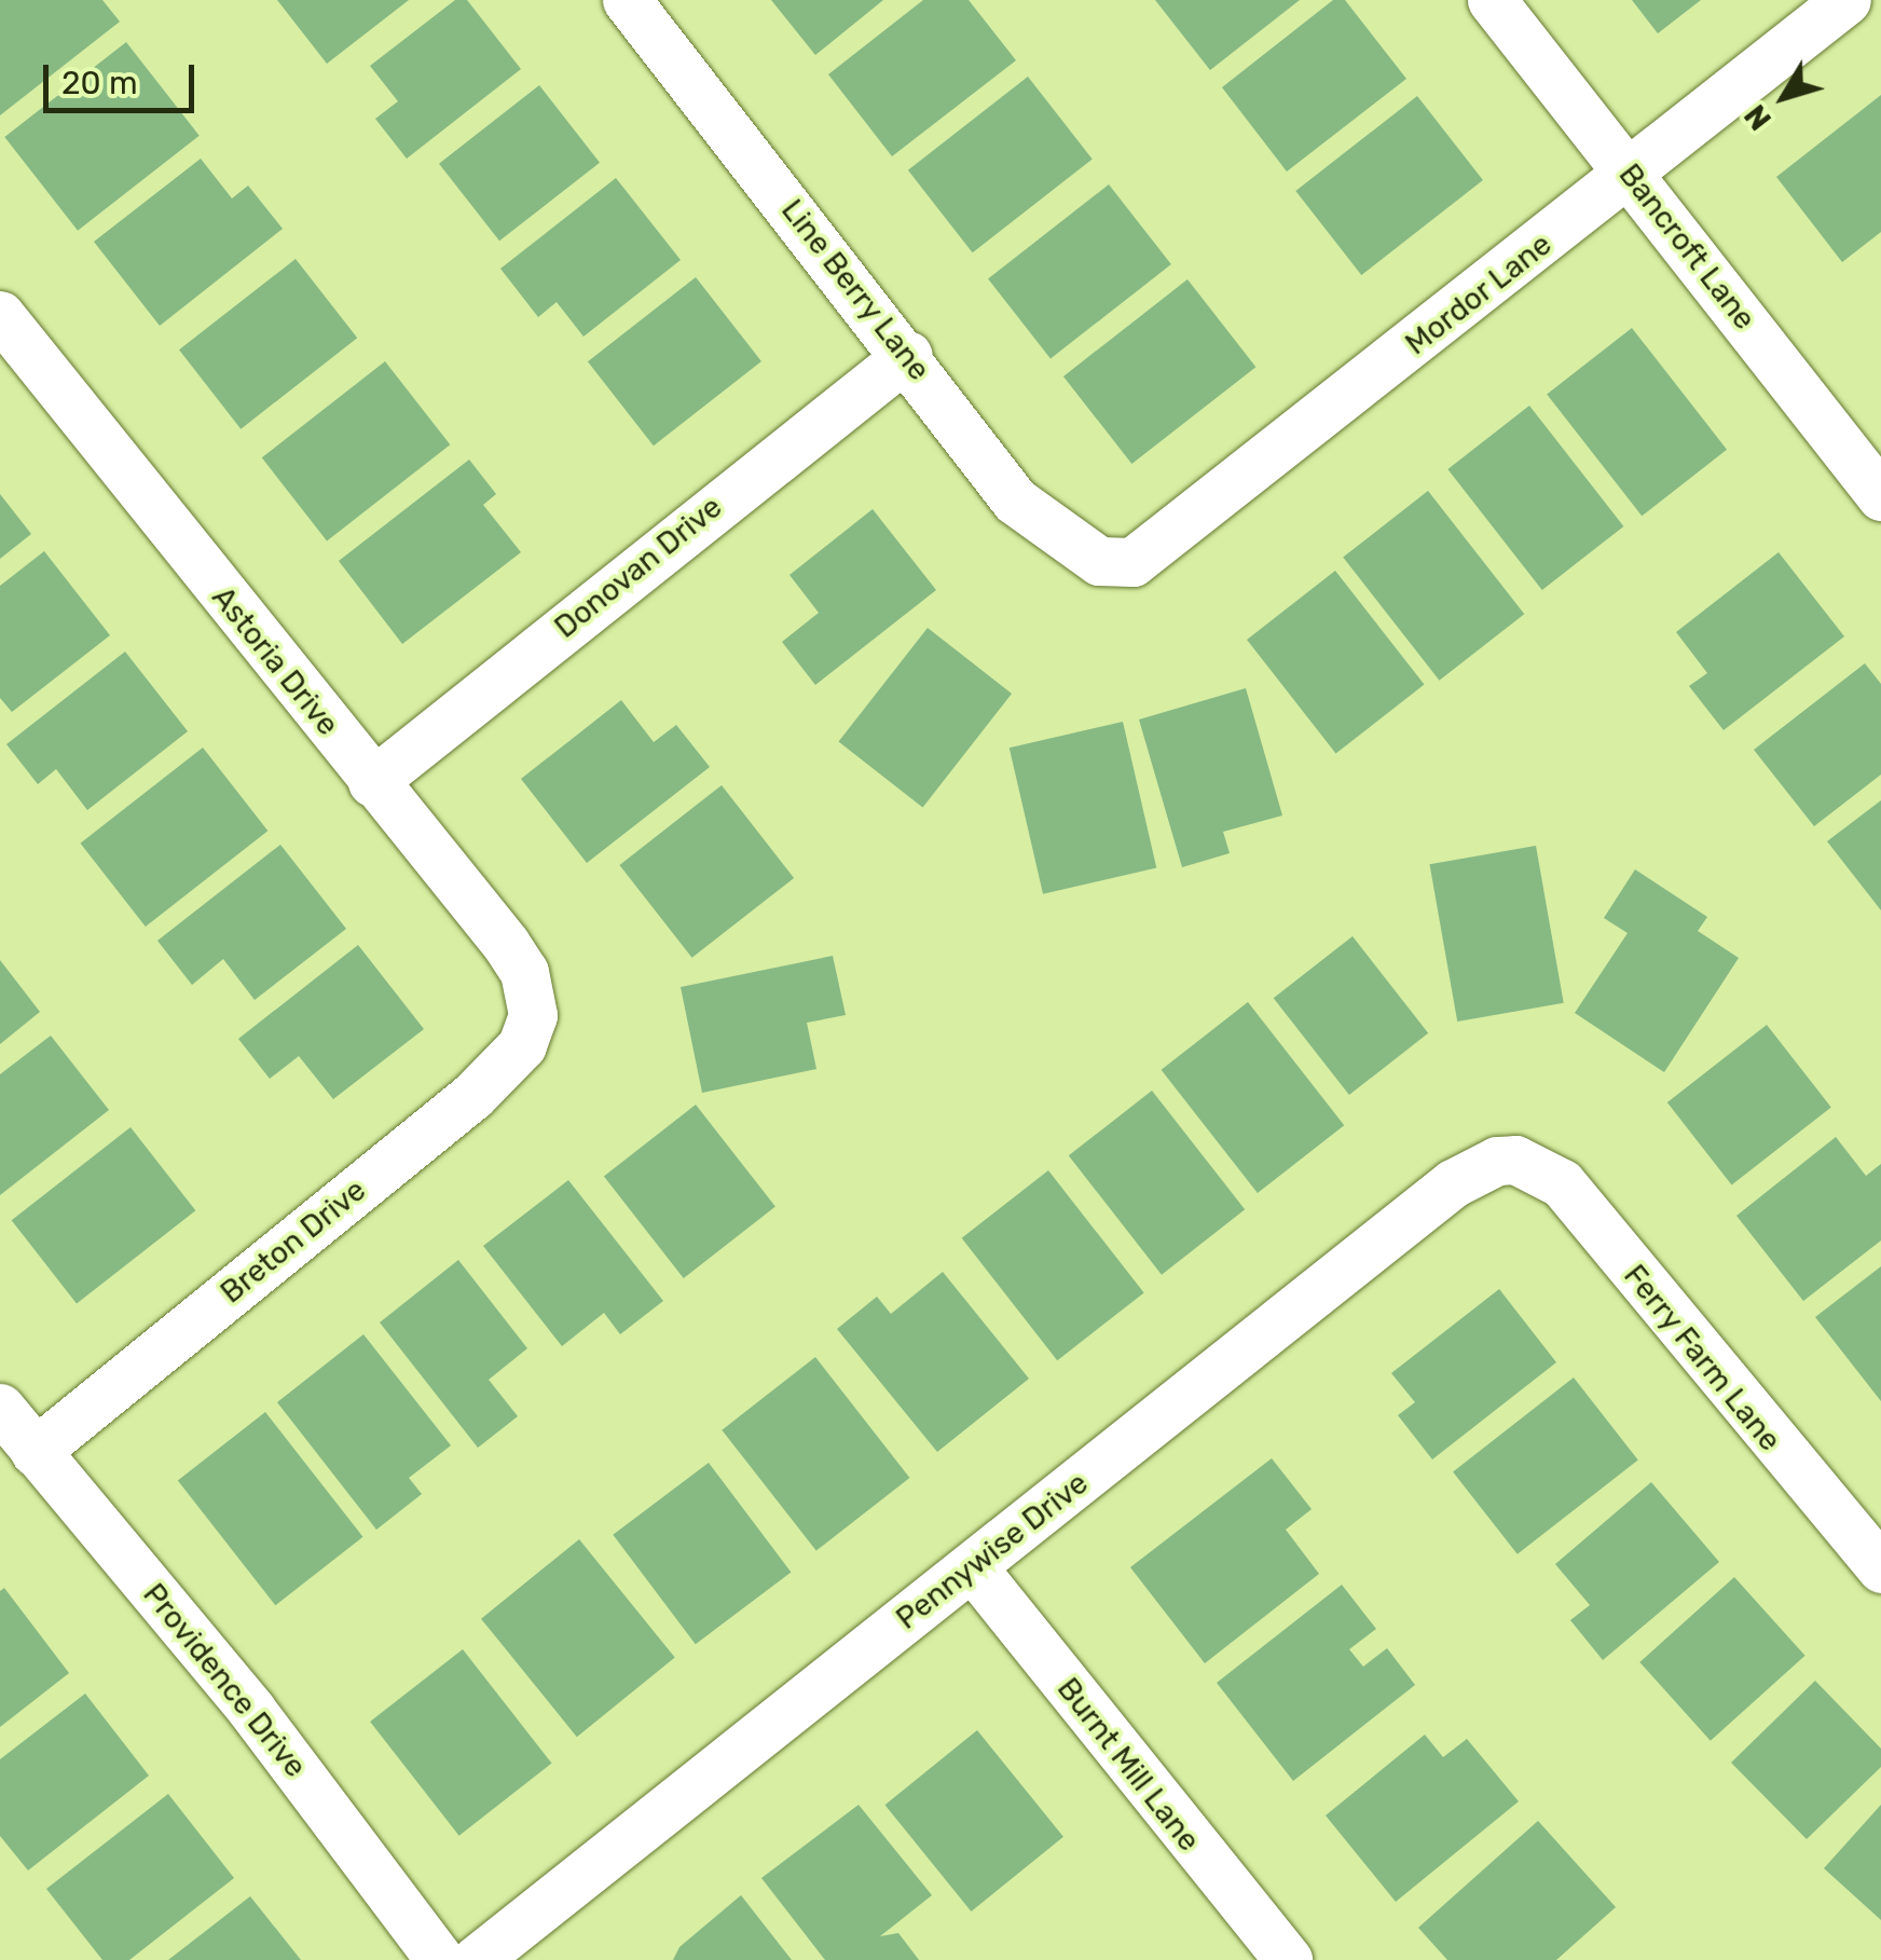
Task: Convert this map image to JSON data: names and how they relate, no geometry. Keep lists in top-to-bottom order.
{
  "streets": {
    "street": [
      "Bancroft Lane",
      "Line Berry Lane",
      "Mordor Lane",
      "Donovan Drive",
      "Astoria Drive",
      "Breton Drive",
      "Ferry Farm Lane",
      "Pennywise Drive",
      "Providence Drive",
      "Burnt Mill Lane"
    ]
  },
  "crossings": [
    ["Bancroft Lane", "Mordor Lane"],
    ["Line Berry Lane", "Mordor Lane"],
    ["Line Berry Lane", "Donovan Drive"],
    ["Donovan Drive", "Astoria Drive"],
    ["Astoria Drive", "Breton Drive"],
    ["Breton Drive", "Providence Drive"],
    ["Ferry Farm Lane", "Pennywise Drive"],
    ["Pennywise Drive", "Burnt Mill Lane"]
  ],
  "scale_bar": "20 m",
  "north": "bottom left"
}
